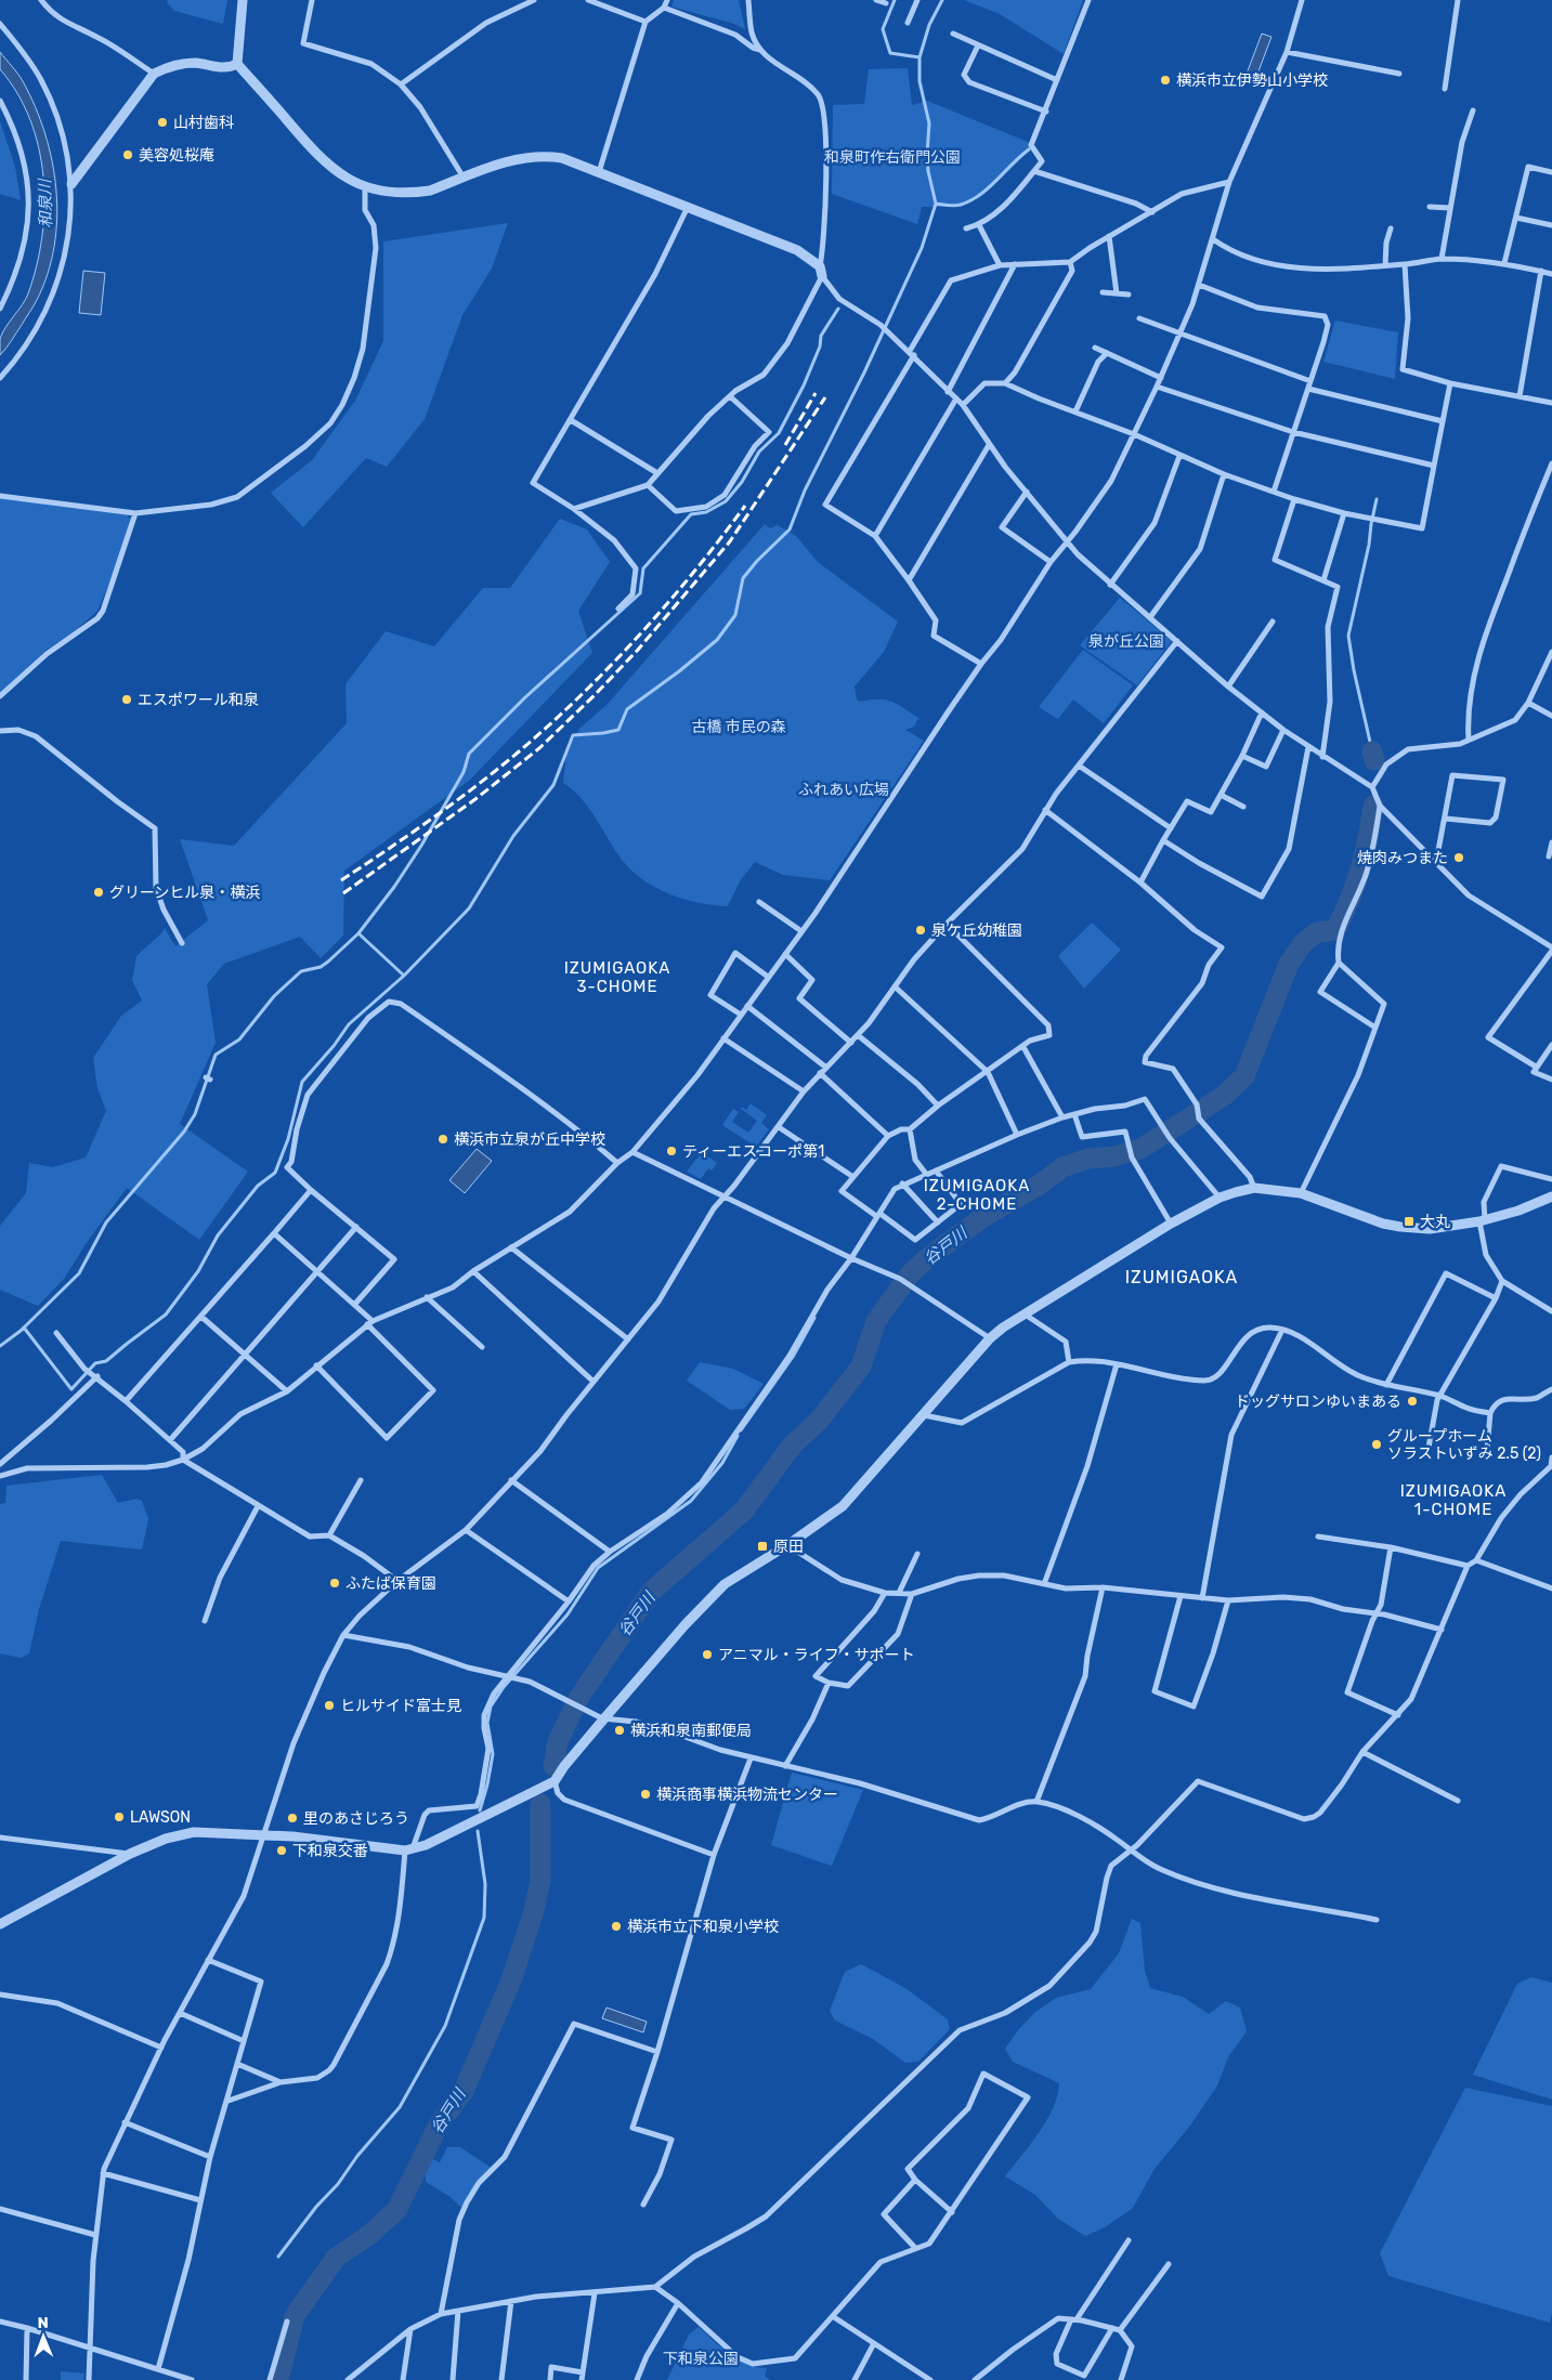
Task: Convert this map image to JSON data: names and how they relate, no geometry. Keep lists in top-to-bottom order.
{
  "districts": [
    "IZUMIGAOKA 3-CHOME",
    "IZUMIGAOKA 2-CHOME",
    "IZUMIGAOKA",
    "IZUMIGAOKA 1-CHOME"
  ],
  "water": ["和泉川", "谷戸川"],
  "parks": [
    "和泉町作右衛門公園",
    "泉が丘公園",
    "古橋 市民の森",
    "ふれあい広場",
    "下和泉公園"
  ],
  "places": {
    "other": [
      "横浜市立伊勢山小学校",
      "山村歯科",
      "美容処桜庵",
      "エスポワール和泉",
      "焼肉みつまた",
      "グリーンヒル泉・横浜",
      "泉ケ丘幼稚園",
      "横浜市立泉が丘中学校",
      "ティーエスコーポ第1",
      "ドッグサロンゆいまある",
      "グループホーム ソラストいずみ 2.5 (2)",
      "ふたば保育園",
      "アニマル・ライフ・サポート",
      "ヒルサイド富士見",
      "横浜和泉南郵便局",
      "横浜商事横浜物流センター",
      "LAWSON",
      "里のあさじろう",
      "下和泉交番",
      "横浜市立下和泉小学校"
    ],
    "transit": ["大丸", "原田"]
  },
  "north": "top"
}
